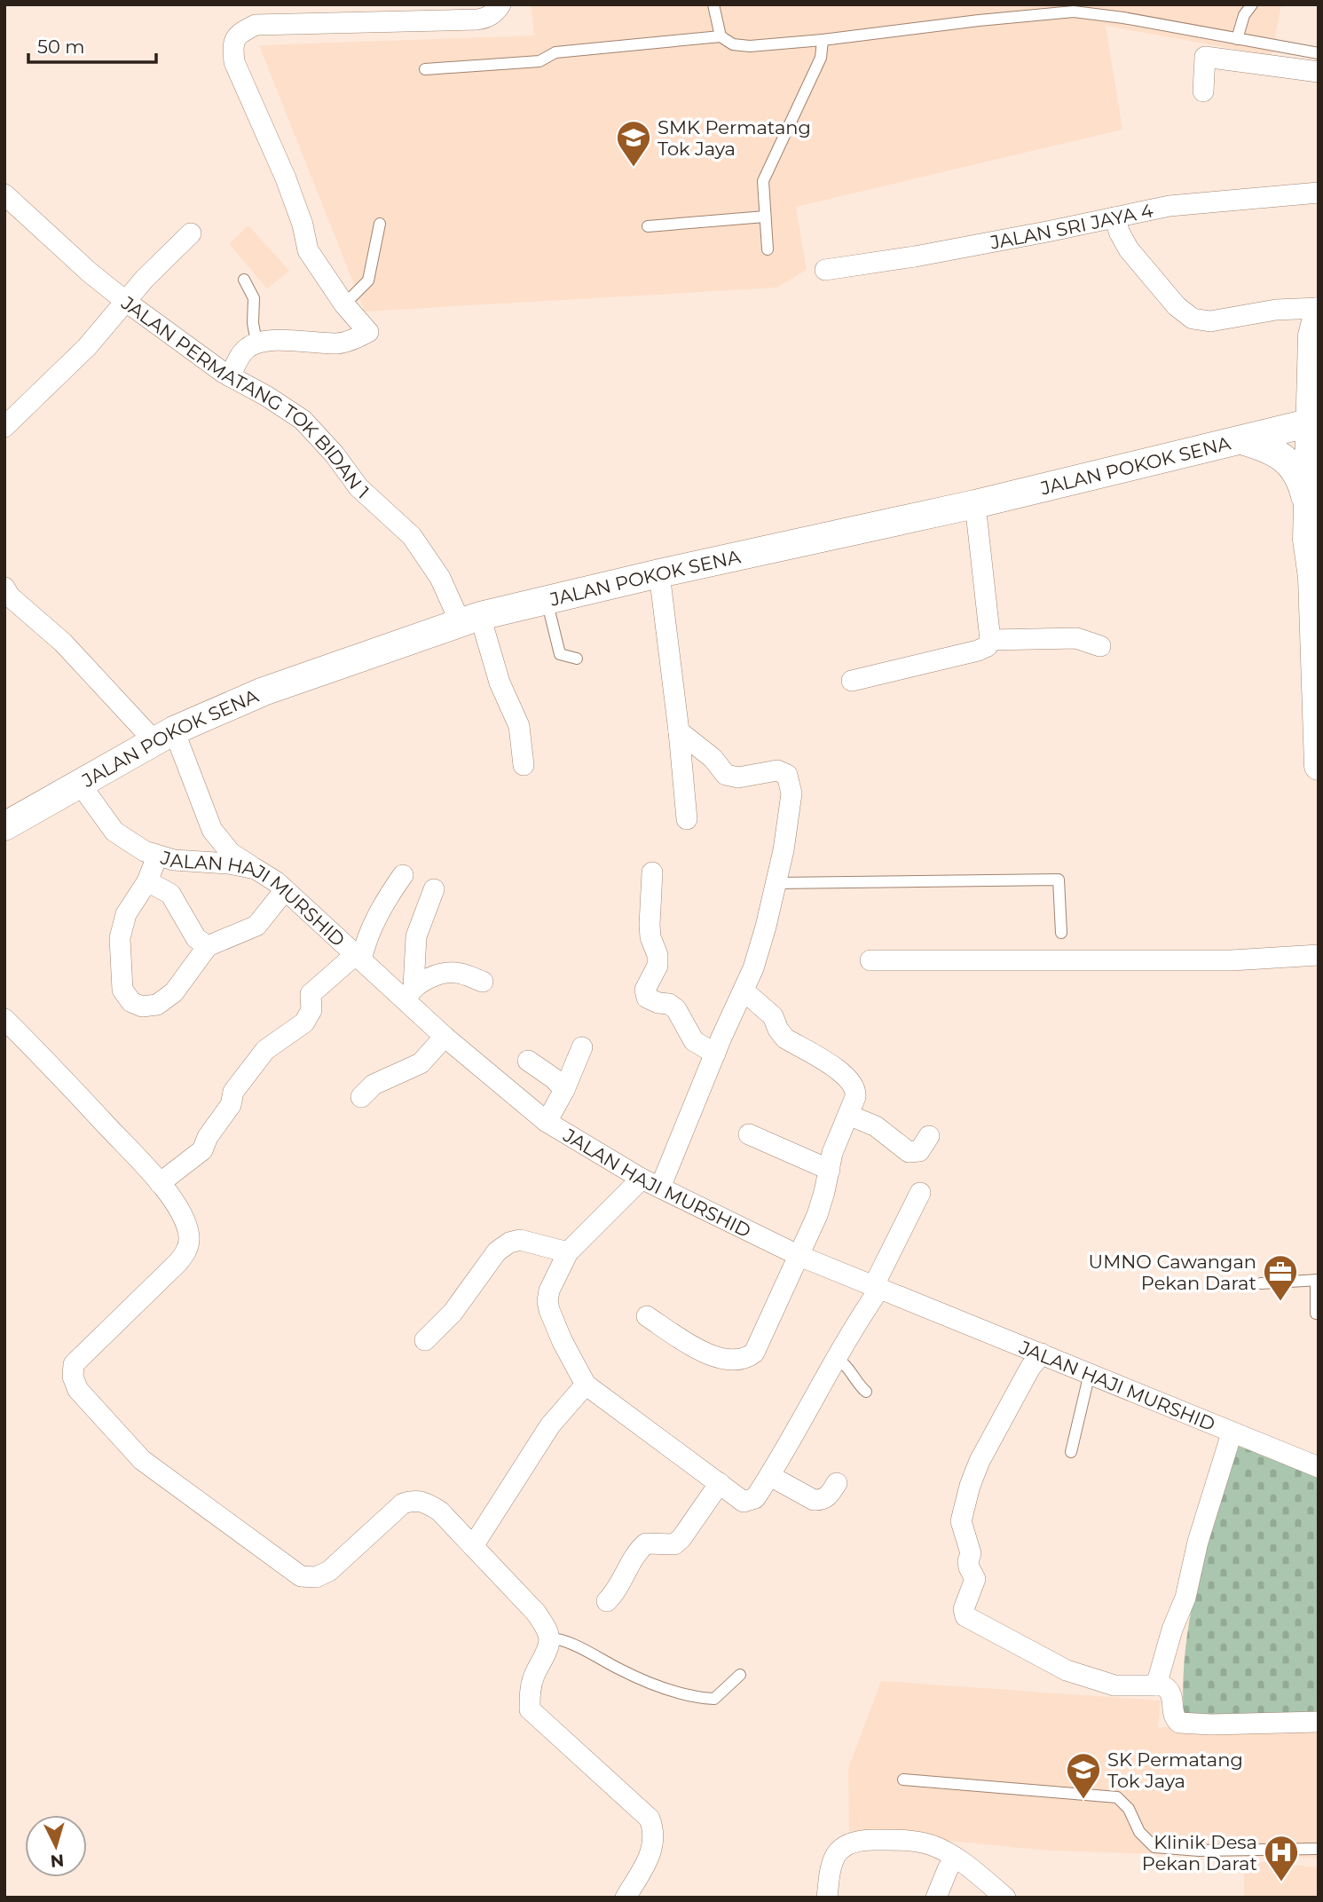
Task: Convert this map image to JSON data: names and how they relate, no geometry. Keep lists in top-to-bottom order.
{
  "streets": {
    "main road": ["JALAN POKOK SENA"],
    "street": ["JALAN SRI JAYA 4", "JALAN PERMATANG TOK BIDAN 1", "JALAN HAJI MURSHID"]
  },
  "crossings": [
    ["JALAN PERMATANG TOK BIDAN 1", "JALAN POKOK SENA"],
    ["JALAN POKOK SENA", "JALAN HAJI MURSHID"]
  ],
  "places": {
    "school or university": ["SMK Permatang Tok Jaya", "SK Permatang Tok Jaya"],
    "office": ["UMNO Cawangan Pekan Darat"],
    "hospital": ["Klinik Desa Pekan Darat"]
  },
  "scale_bar": "50 m",
  "north": "bottom"
}
